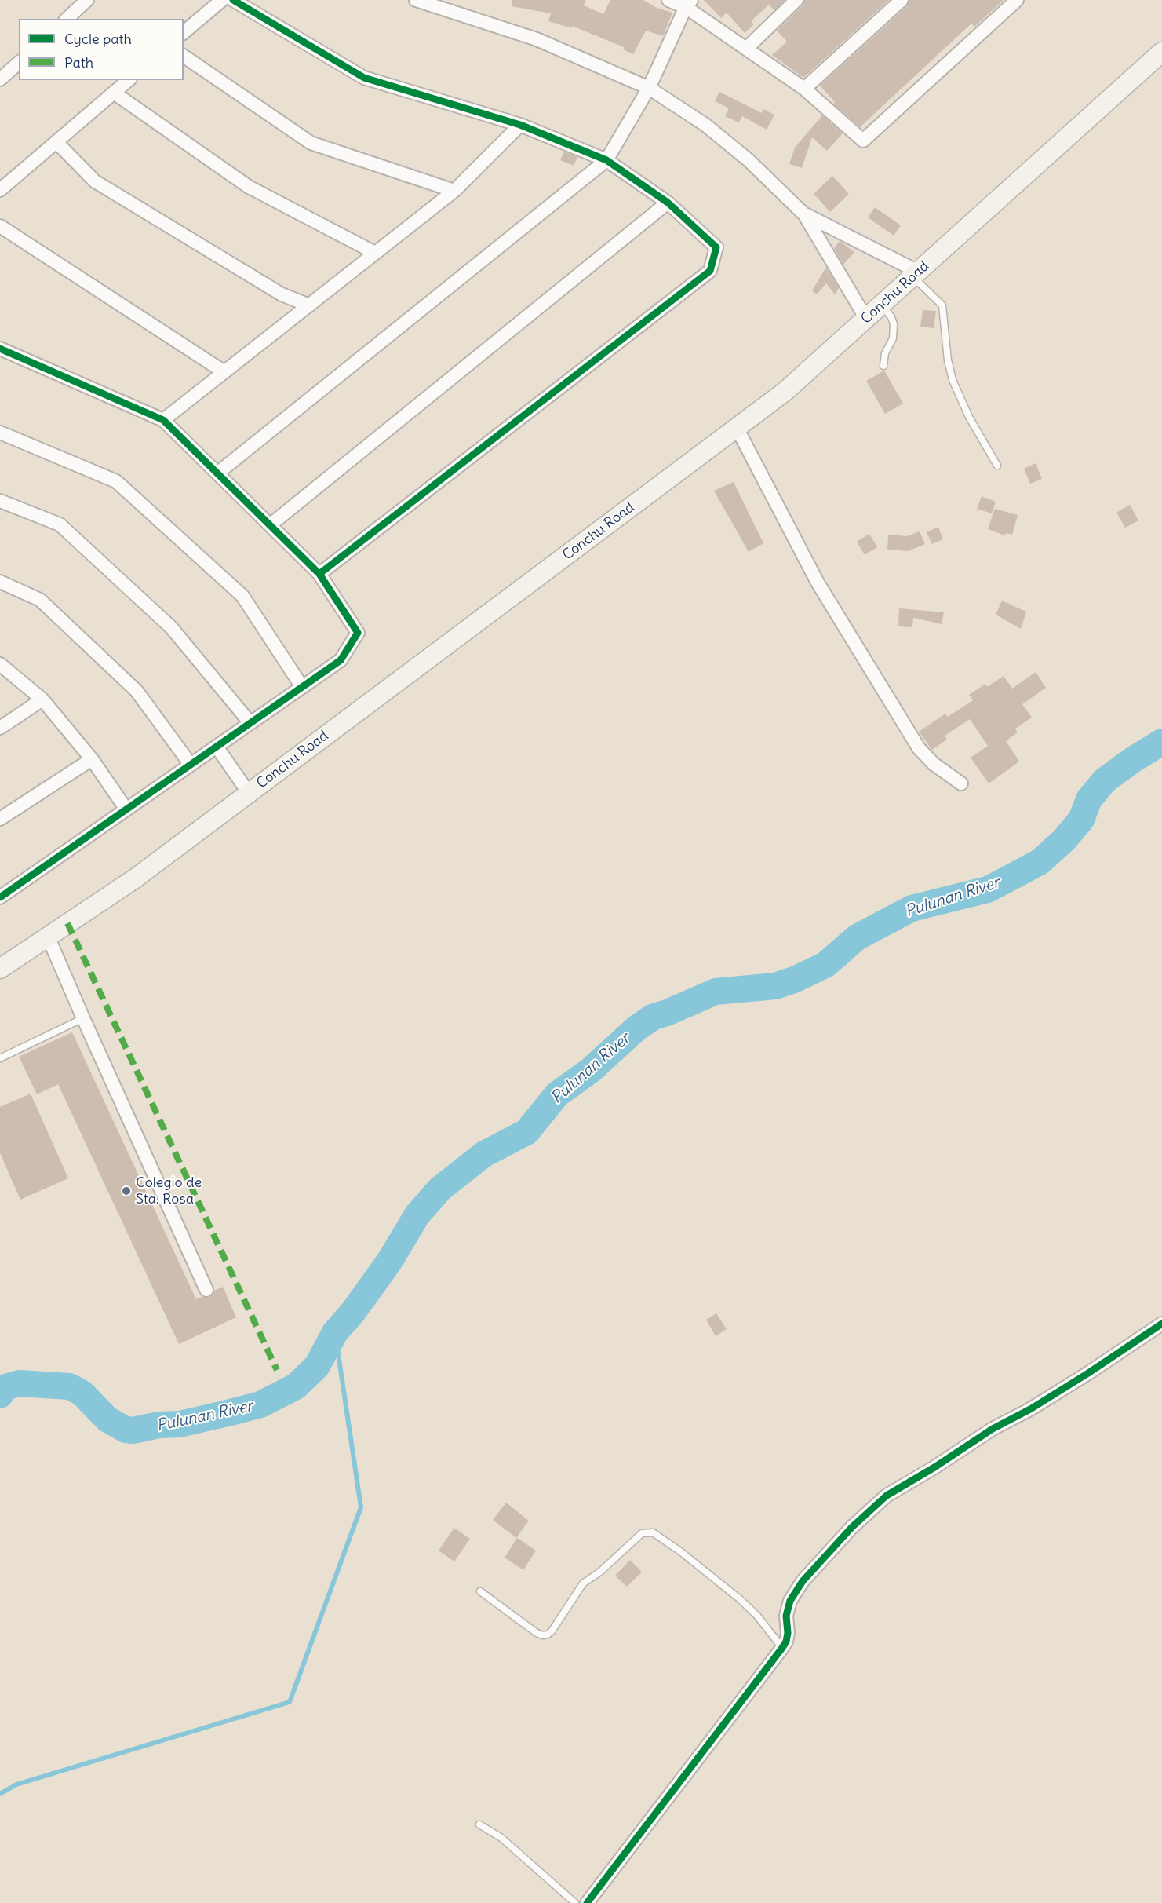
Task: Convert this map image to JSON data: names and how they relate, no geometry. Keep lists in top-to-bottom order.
{
  "streets": {
    "main road": ["Conchu Road"]
  },
  "water": ["Pulunan River"],
  "places": ["Colegio de Sta. Rosa"],
  "legend": ["Cycle path", "Path"]
}
